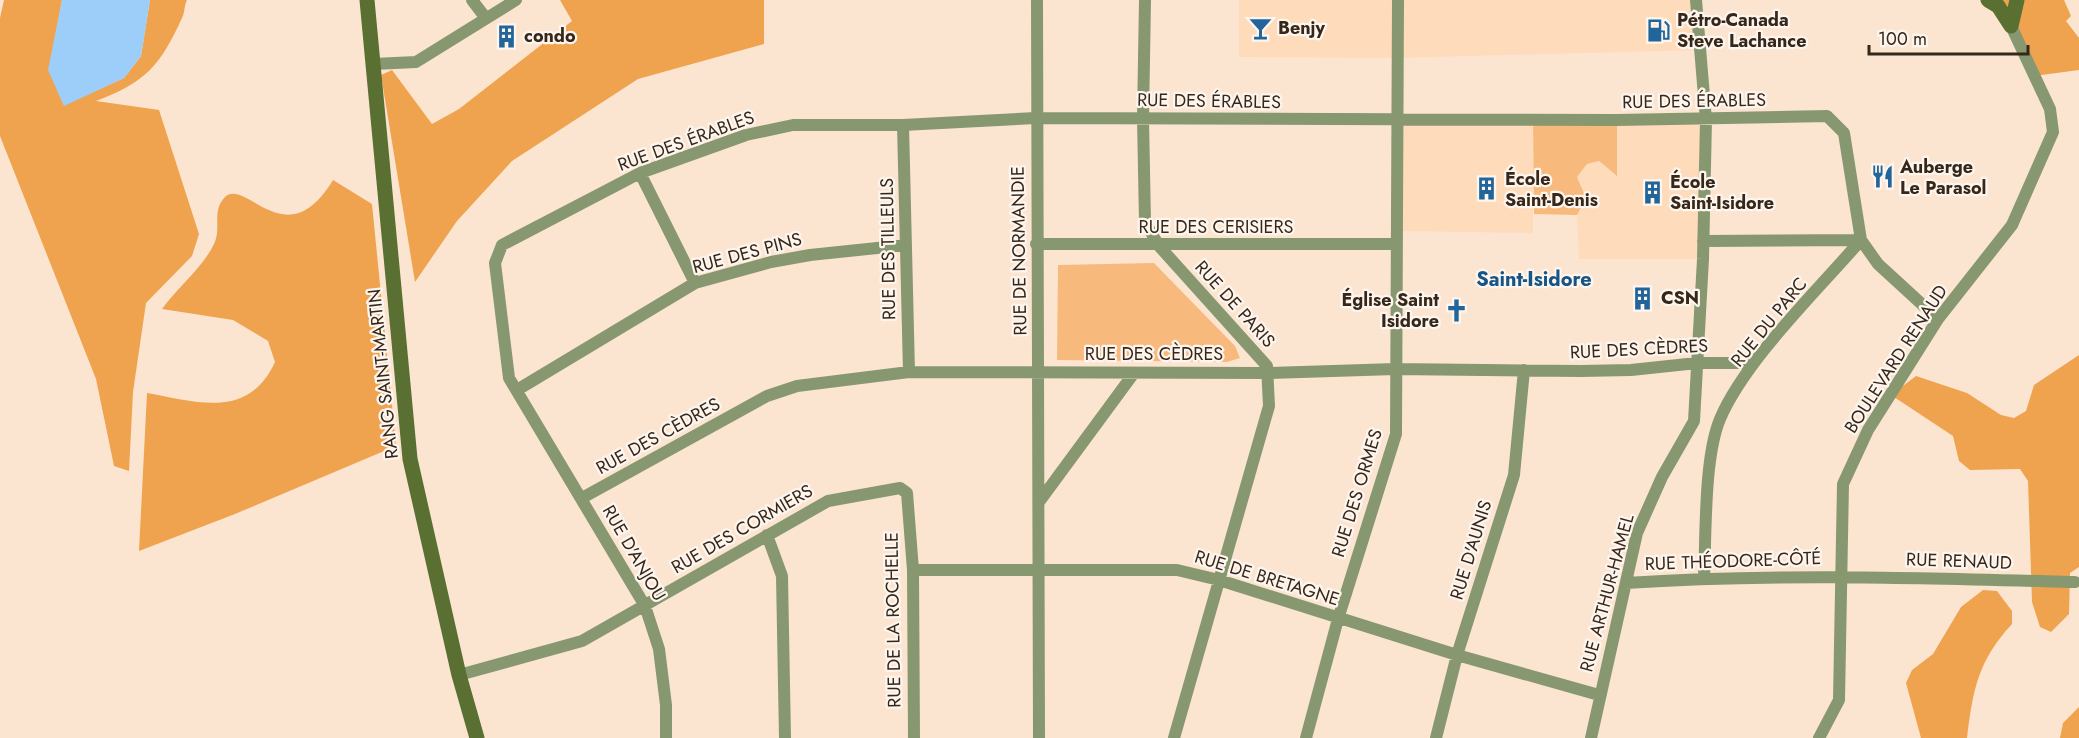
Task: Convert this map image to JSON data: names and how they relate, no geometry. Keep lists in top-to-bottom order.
{
  "streets": {
    "street": [
      "RUE DES ÉRABLES",
      "RUE DES CERISIERS",
      "RUE DES TILLEULS",
      "RUE DE NORMANDIE",
      "RUE DES PINS",
      "RUE DE PARIS",
      "RUE DU PARC",
      "RUE DES CÈDRES",
      "BOULEVARD RENAUD",
      "RANG SAINT-MARTIN",
      "RUE DES ORMES",
      "RUE DES CORMIERS",
      "RUE D'AUNIS",
      "RUE D'ANJOU",
      "RUE THÉODORE-CÔTÉ",
      "RUE RENAUD",
      "RUE DE BRETAGNE",
      "RUE ARTHUR-HAMEL",
      "RUE DE LA ROCHELLE"
    ]
  },
  "crossings": [
    ["RUE DES ÉRABLES", "RUE DES TILLEULS"],
    ["RUE DES ÉRABLES", "RUE DE NORMANDIE"],
    ["RUE DES ÉRABLES", "RUE DE PARIS"],
    ["RUE DES ÉRABLES", "RUE DU PARC"],
    ["RUE DES ÉRABLES", "RUE DES ORMES"],
    ["RUE DES ÉRABLES", "RUE D'ANJOU"],
    ["RUE DES ÉRABLES", "RUE ARTHUR-HAMEL"],
    ["RUE DES CERISIERS", "RUE DE NORMANDIE"],
    ["RUE DES CERISIERS", "RUE DE PARIS"],
    ["RUE DES CERISIERS", "RUE DES ORMES"],
    ["RUE DES TILLEULS", "RUE DES PINS"],
    ["RUE DES TILLEULS", "RUE DES CÈDRES"],
    ["RUE DE NORMANDIE", "RUE DES CÈDRES"],
    ["RUE DE NORMANDIE", "RUE DE BRETAGNE"],
    ["RUE DES PINS", "RUE D'ANJOU"],
    ["RUE DE PARIS", "RUE DES CÈDRES"],
    ["RUE DE PARIS", "RUE DE BRETAGNE"],
    ["RUE DU PARC", "RUE DES CÈDRES"],
    ["RUE DU PARC", "RUE THÉODORE-CÔTÉ"],
    ["RUE DES CÈDRES", "RUE DES ORMES"],
    ["RUE DES CÈDRES", "RUE D'AUNIS"],
    ["RUE DES CÈDRES", "RUE D'ANJOU"],
    ["RUE DES CÈDRES", "RUE ARTHUR-HAMEL"],
    ["BOULEVARD RENAUD", "RUE THÉODORE-CÔTÉ"],
    ["BOULEVARD RENAUD", "RUE RENAUD"],
    ["RANG SAINT-MARTIN", "RUE DES CORMIERS"],
    ["RUE DES ORMES", "RUE DE BRETAGNE"],
    ["RUE DES CORMIERS", "RUE D'ANJOU"],
    ["RUE DES CORMIERS", "RUE DE LA ROCHELLE"],
    ["RUE D'AUNIS", "RUE DE BRETAGNE"],
    ["RUE THÉODORE-CÔTÉ", "RUE RENAUD"],
    ["RUE THÉODORE-CÔTÉ", "RUE ARTHUR-HAMEL"],
    ["RUE DE BRETAGNE", "RUE ARTHUR-HAMEL"],
    ["RUE DE BRETAGNE", "RUE DE LA ROCHELLE"]
  ],
  "districts": ["Saint-Isidore"],
  "places": {
    "bar": ["Benjy"],
    "fuel station": ["Pétro-Canada Steve Lachance"],
    "building": [
      "condo",
      "École Saint-Denis",
      "École Saint-Isidore",
      "CSN"
    ],
    "restaurant": ["Auberge Le Parasol"],
    "church": ["Église Saint Isidore"]
  },
  "scale_bar": "100 m"
}
